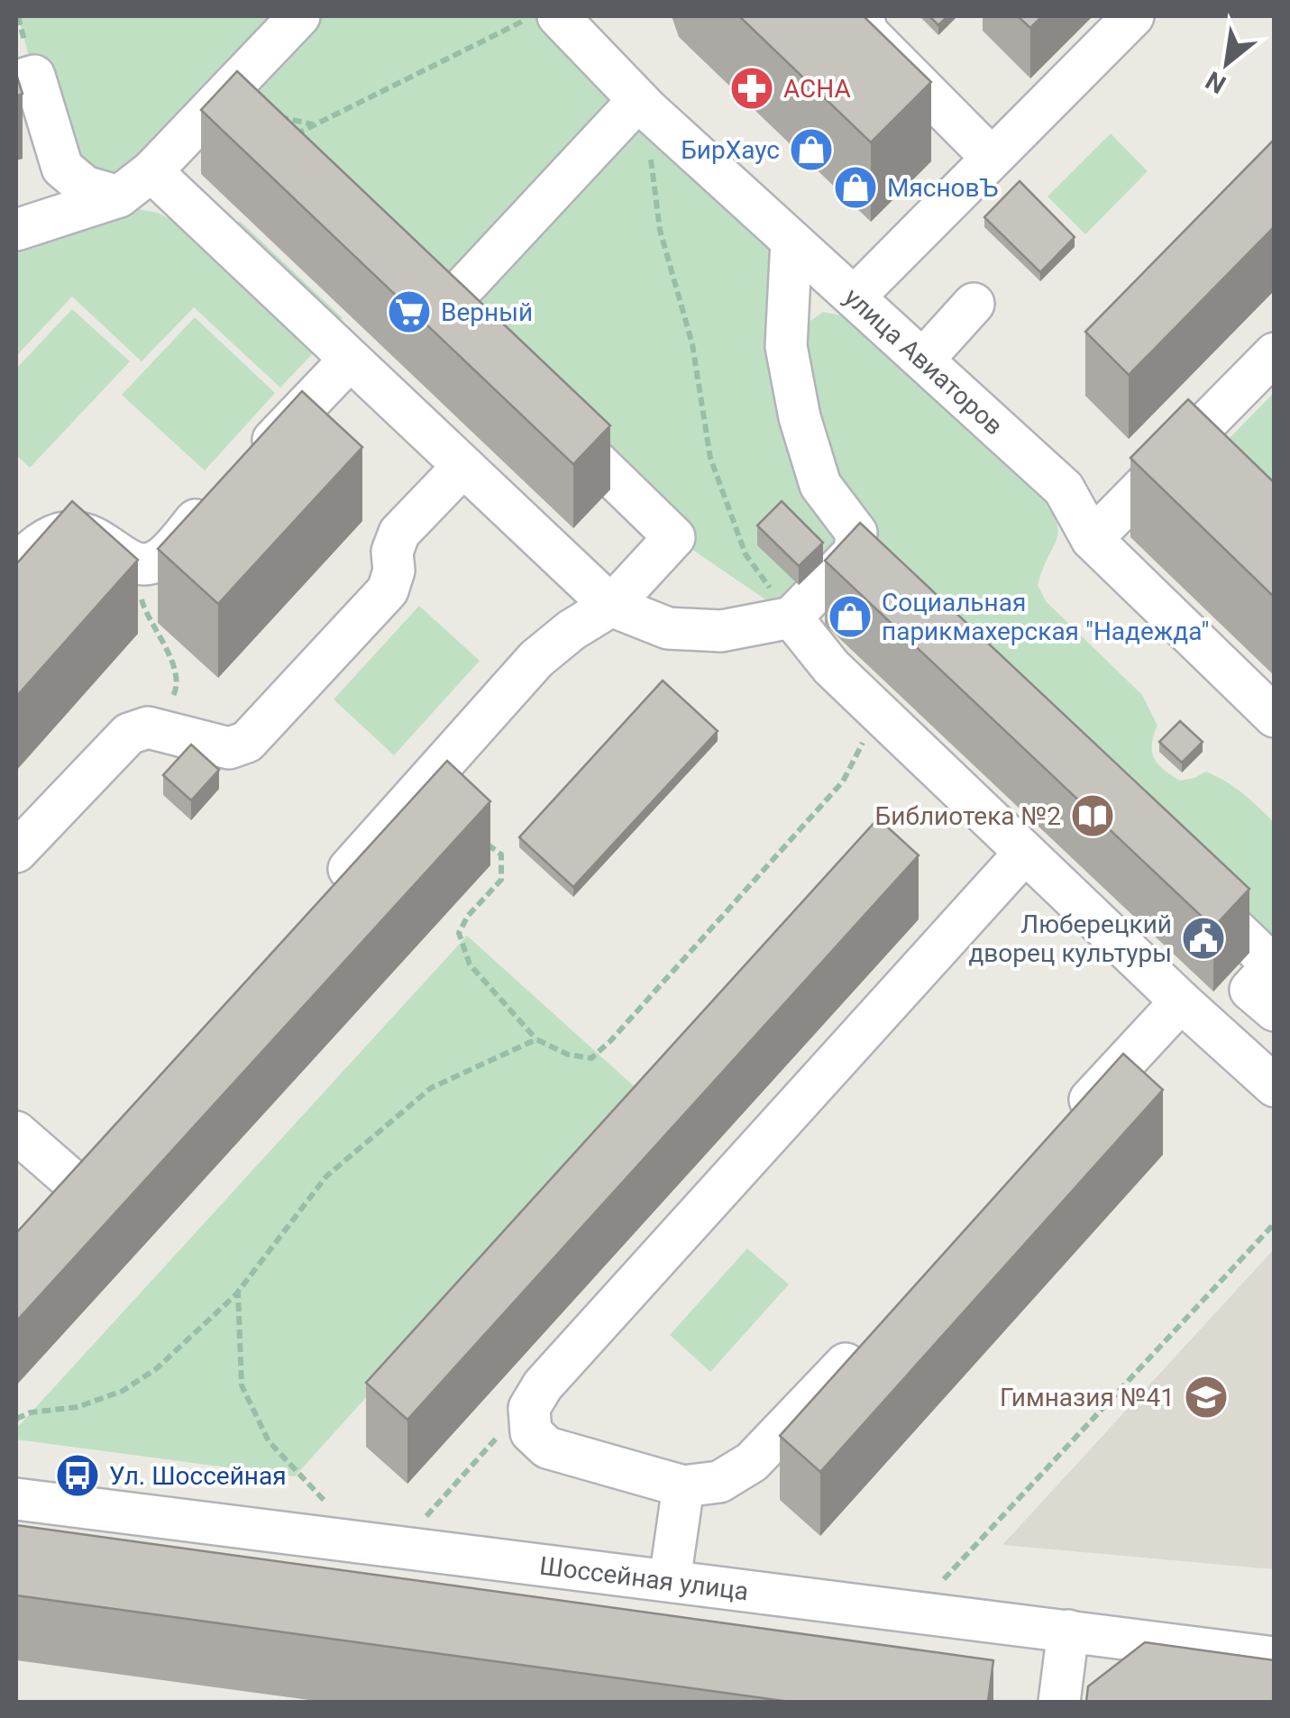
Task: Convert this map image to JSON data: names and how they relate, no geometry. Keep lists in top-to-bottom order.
{
  "streets": {
    "street": ["улица Авиаторов", "Шоссейная улица"]
  },
  "places": {
    "pharmacy": ["АСНА"],
    "shop": ["БирХаус", "МясновЪ", "Социальная парикмахерская \"Надежда\""],
    "supermarket": ["Верный"],
    "library": ["Библиотека №2"],
    "public building": ["Люберецкий дворец культуры"],
    "school or university": ["Гимназия №41"],
    "bus stop": ["Ул. Шоссейная"]
  },
  "north": "bottom left"
}
